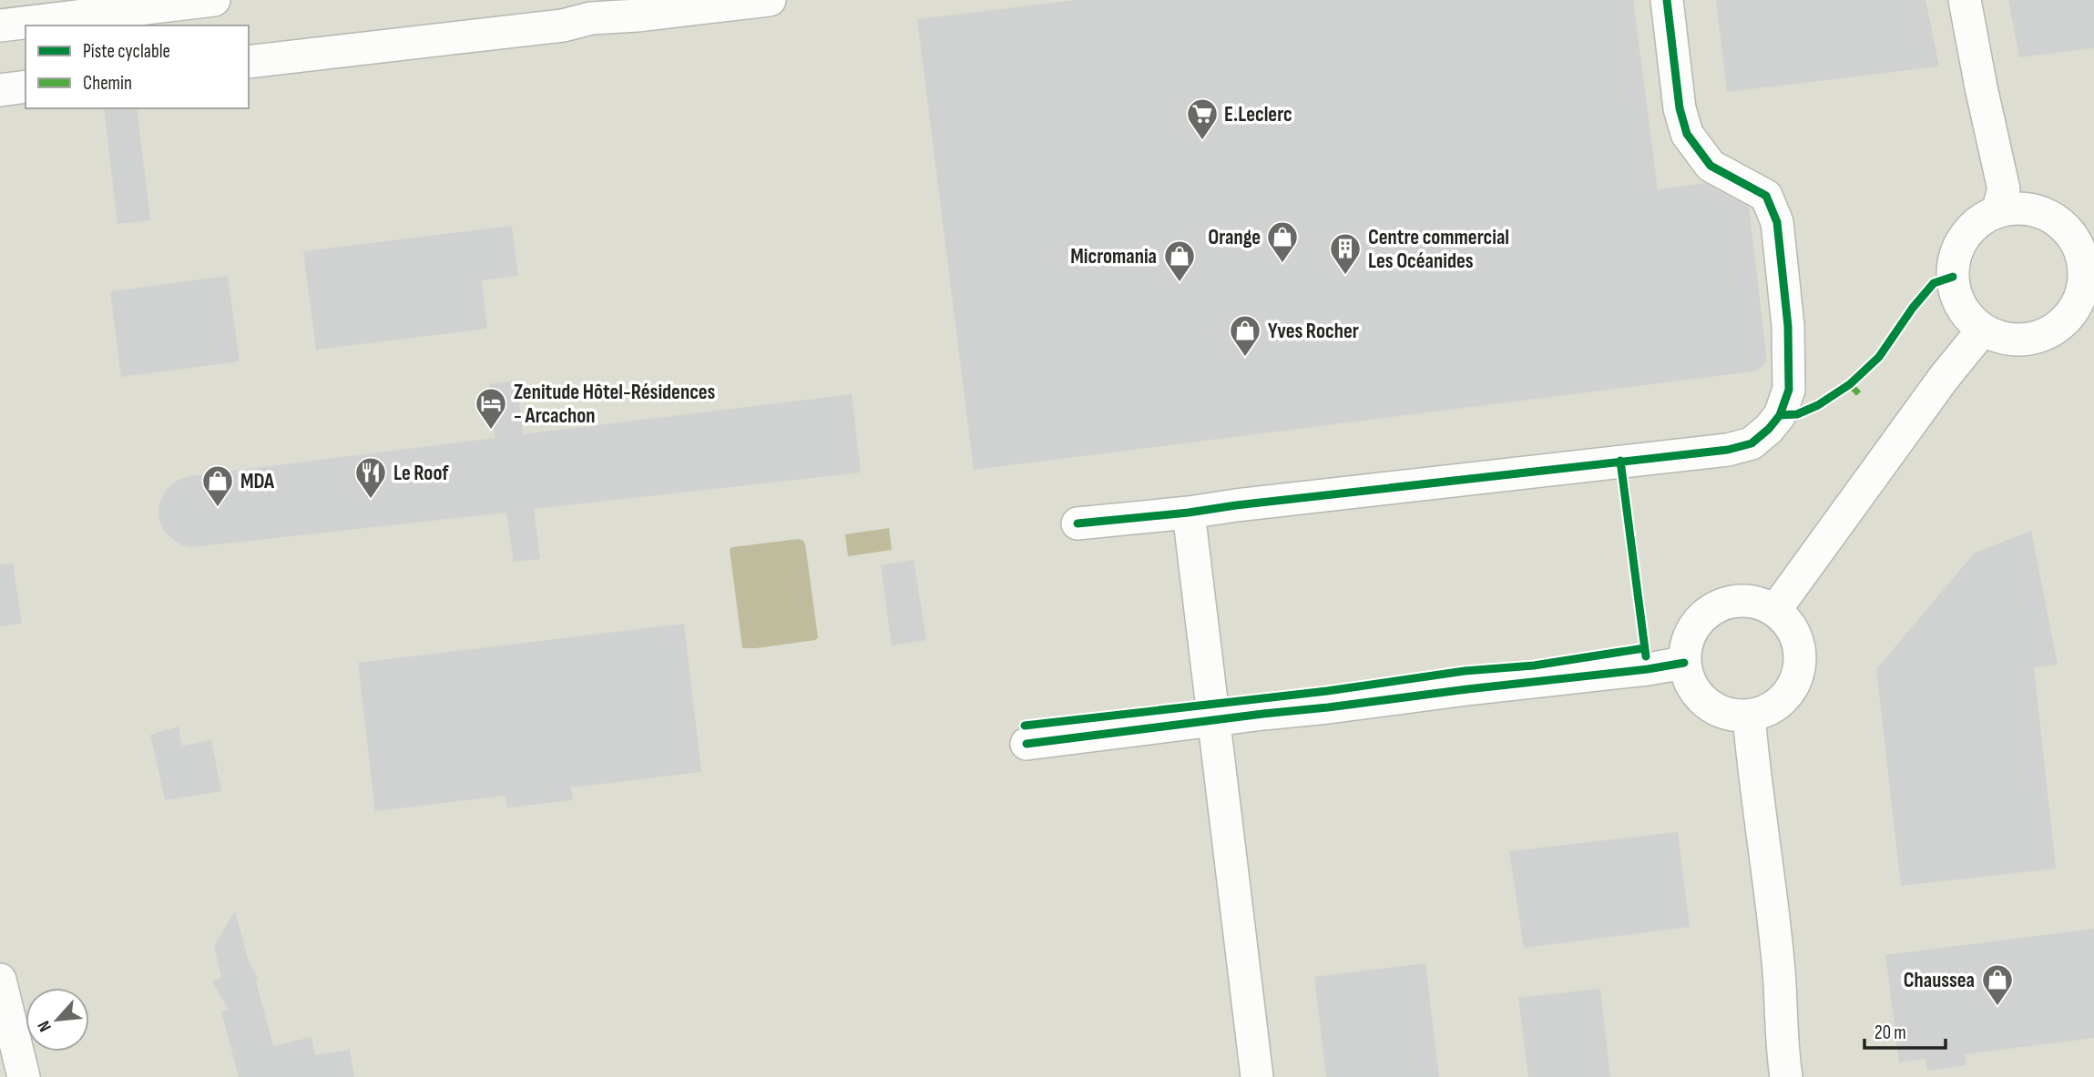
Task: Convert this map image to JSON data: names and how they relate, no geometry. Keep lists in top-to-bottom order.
{
  "places": {
    "supermarket": ["E.Leclerc"],
    "shop": [
      "Orange",
      "Micromania",
      "Yves Rocher",
      "MDA",
      "Chaussea"
    ],
    "building": ["Centre commercial Les Océanides"],
    "hotel": ["Zenitude Hôtel-Résidences - Arcachon"],
    "restaurant": ["Le Roof"]
  },
  "legend": ["Piste cyclable", "Chemin"],
  "scale_bar": "20 m",
  "north": "bottom left"
}
